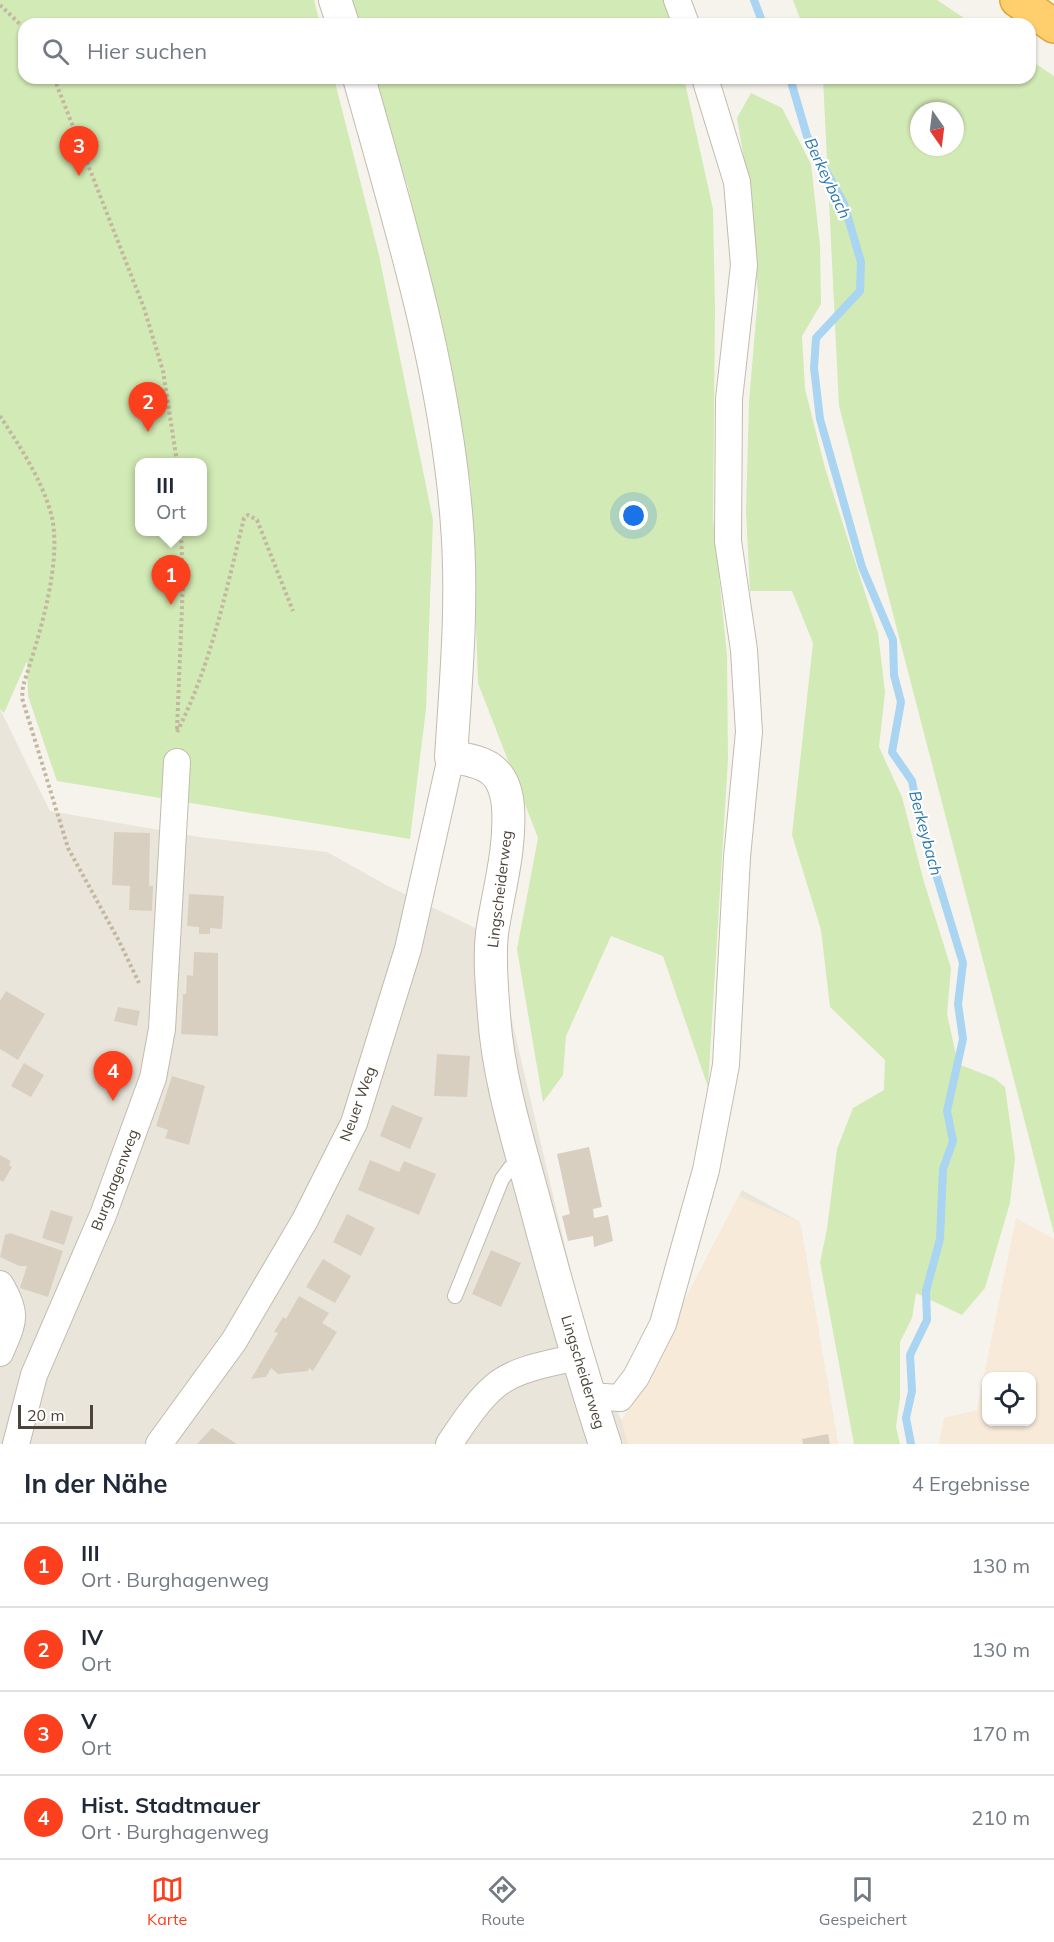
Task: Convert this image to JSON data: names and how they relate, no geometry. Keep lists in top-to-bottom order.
{
  "streets": {
    "street": ["Lingscheiderweg", "Neuer Weg", "Burghagenweg"]
  },
  "crossings": [
    ["Lingscheiderweg", "Neuer Weg"]
  ],
  "water": ["Berkeybach"],
  "scale_bar": "20 m",
  "north": "bottom",
  "page": {
    "search": "Hier suchen",
    "pins": [
      "3",
      "2",
      "1",
      "4"
    ],
    "popup": ["III", "Ort"],
    "scale": "20 m",
    "heading": ["In der Nähe", "4 Ergebnisse"],
    "list": [
      {
        "mark": "1",
        "name": "III",
        "note": "Ort · Burghagenweg",
        "value": "130 m"
      },
      {
        "mark": "2",
        "name": "IV",
        "note": "Ort",
        "value": "130 m"
      },
      {
        "mark": "3",
        "name": "V",
        "note": "Ort",
        "value": "170 m"
      },
      {
        "mark": "4",
        "name": "Hist. Stadtmauer",
        "note": "Ort · Burghagenweg",
        "value": "210 m"
      }
    ],
    "nav": ["Karte", "Route", "Gespeichert"]
  }
}
